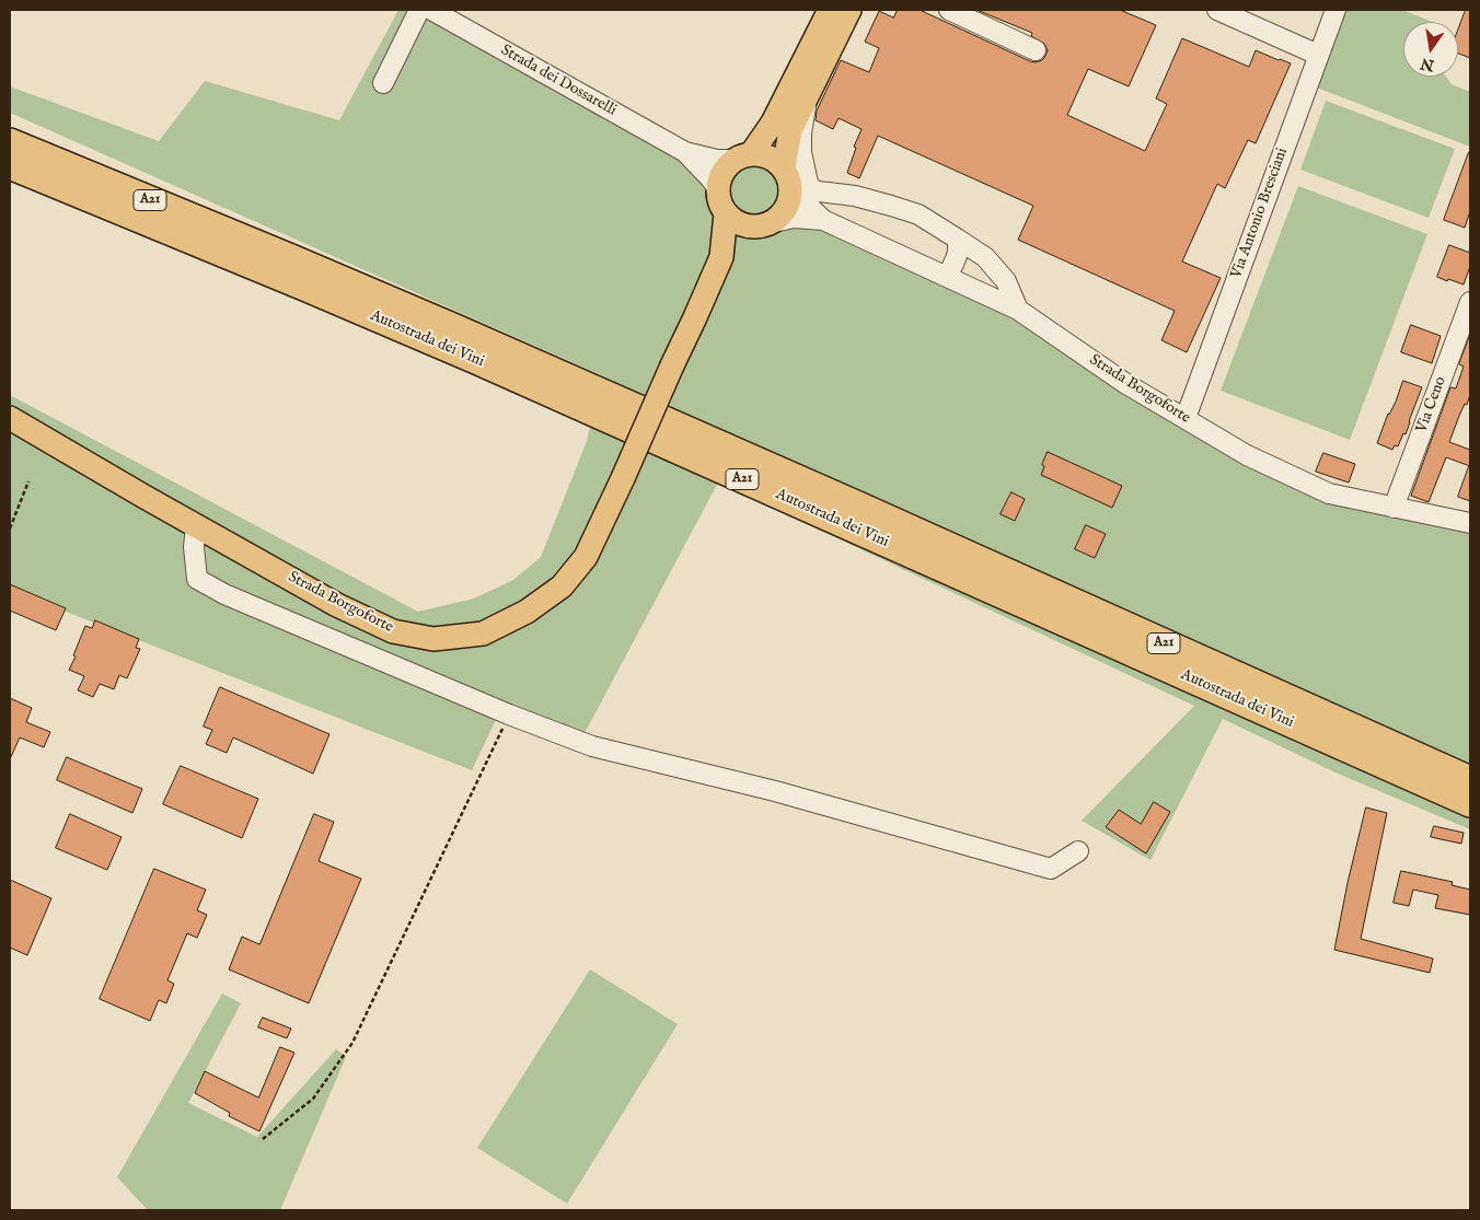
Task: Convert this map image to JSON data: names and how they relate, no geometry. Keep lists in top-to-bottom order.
{
  "streets": {
    "highway": ["A21", "Autostrada dei Vini"],
    "main road": ["Strada Borgoforte"],
    "street": ["Strada dei Dossarelli", "Via Antonio Bresciani", "Via Ceno"]
  },
  "crossings": [
    ["Strada dei Dossarelli", "Strada Borgoforte"],
    ["Via Antonio Bresciani", "Strada Borgoforte"],
    ["Strada Borgoforte", "Via Ceno"]
  ],
  "north": "bottom"
}
